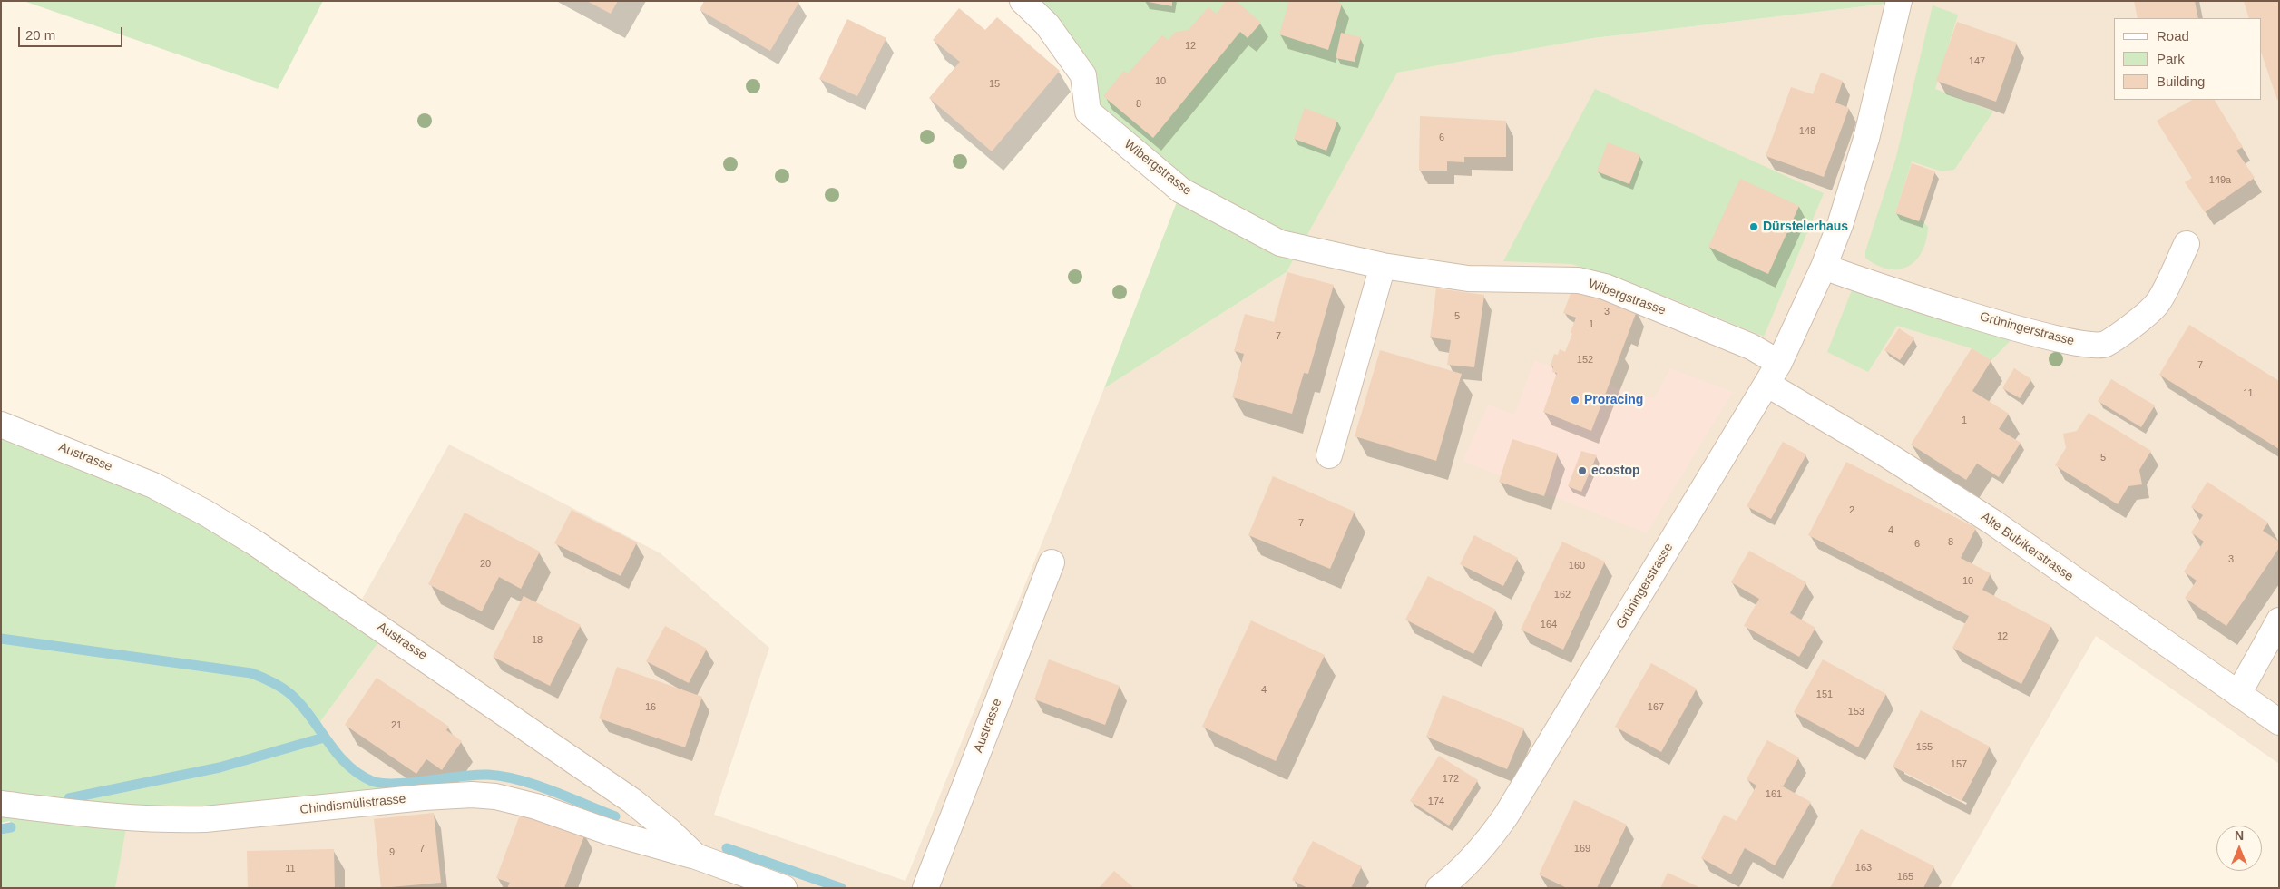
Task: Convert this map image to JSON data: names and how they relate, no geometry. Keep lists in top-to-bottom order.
{
  "streets": {
    "street": [
      "Wibergstrasse",
      "Grüningerstrasse",
      "Austrasse",
      "Alte Bubikerstrasse",
      "Chindismülistrasse"
    ]
  },
  "crossings": [
    ["Wibergstrasse", "Grüningerstrasse"],
    ["Grüningerstrasse", "Alte Bubikerstrasse"],
    ["Austrasse", "Chindismülistrasse"]
  ],
  "places": ["Dürstelerhaus", "Proracing", "ecostop"],
  "house_numbers": [
    "12",
    "147",
    "10",
    "15",
    "8",
    "148",
    "6",
    "149a",
    "3",
    "5",
    "1",
    "7",
    "152",
    "7",
    "11",
    "1",
    "5",
    "2",
    "7",
    "4",
    "8",
    "6",
    "3",
    "20",
    "160",
    "10",
    "162",
    "164",
    "12",
    "18",
    "4",
    "151",
    "16",
    "167",
    "153",
    "21",
    "155",
    "157",
    "172",
    "161",
    "174",
    "7",
    "169",
    "9",
    "163",
    "11",
    "165"
  ],
  "legend": ["Road", "Park", "Building"],
  "scale_bar": "20 m",
  "north": "top"
}
